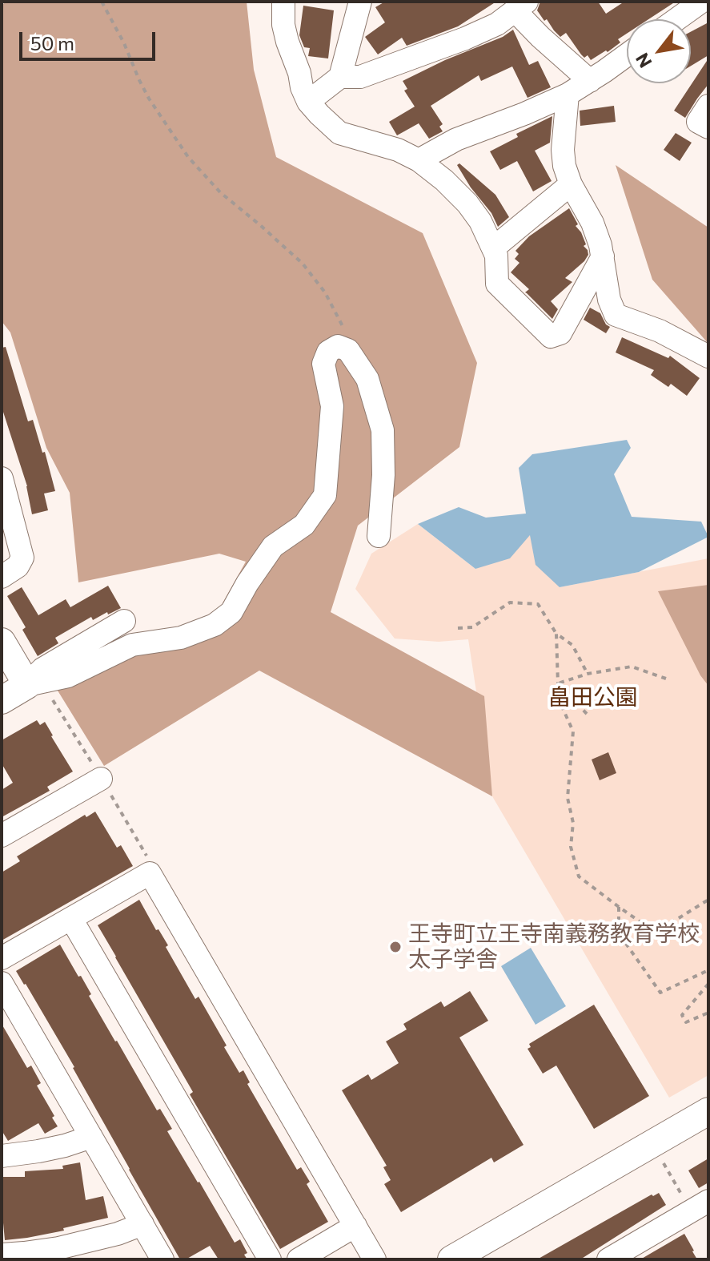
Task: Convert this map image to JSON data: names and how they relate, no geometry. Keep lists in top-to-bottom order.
{
  "parks": ["畠田公園"],
  "places": ["王寺町立王寺南義務教育学校 太子学舎"],
  "scale_bar": "50 m",
  "north": "bottom left"
}
